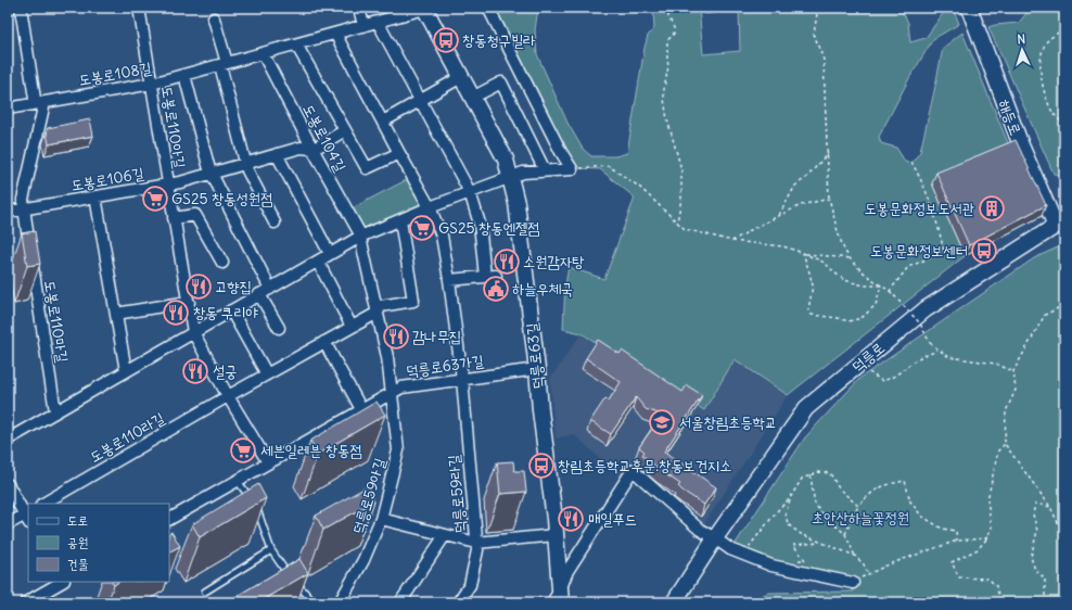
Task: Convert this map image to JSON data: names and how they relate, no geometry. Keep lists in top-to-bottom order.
{
  "streets": {
    "main road": ["해등로", "덕릉로63길", "덕릉로"],
    "street": [
      "도봉로108길",
      "도봉로110아길",
      "도봉로104길",
      "도봉로106길",
      "도봉로110마길",
      "덕릉로63가길",
      "도봉로110라길",
      "덕릉로59라길",
      "덕릉로59아길"
    ]
  },
  "crossings": [
    ["도봉로108길", "도봉로110아길"],
    ["도봉로108길", "도봉로104길"],
    ["도봉로108길", "도봉로110마길"],
    ["도봉로108길", "덕릉로63길"],
    ["해등로", "덕릉로"],
    ["도봉로110아길", "도봉로106길"],
    ["도봉로110아길", "덕릉로63가길"],
    ["도봉로110아길", "도봉로110라길"],
    ["도봉로104길", "도봉로106길"],
    ["도봉로104길", "덕릉로63가길"],
    ["도봉로104길", "덕릉로59아길"],
    ["도봉로106길", "도봉로110마길"],
    ["덕릉로63길", "덕릉로"],
    ["덕릉로63길", "덕릉로63가길"],
    ["덕릉로63가길", "덕릉로59라길"],
    ["덕릉로63가길", "덕릉로59아길"]
  ],
  "parks": ["초안산하늘꽃정원"],
  "places": {
    "bus stop": ["창동청구빌라", "도봉문화정보센터", "창림초등학교후문.창동보건지소"],
    "supermarket": ["GS25 창동성원점", "GS25 창동엔젤점", "세븐일레븐 창동점"],
    "building": ["도봉문화정보도서관"],
    "restaurant": [
      "소원감자탕",
      "고향집",
      "창동 쿠리야",
      "감나무집",
      "설궁",
      "매일푸드"
    ],
    "public building": ["하늘우체국"],
    "school or university": ["서울창림초등학교"]
  },
  "legend": ["도로", "공원", "건물"],
  "north": "top"
}
